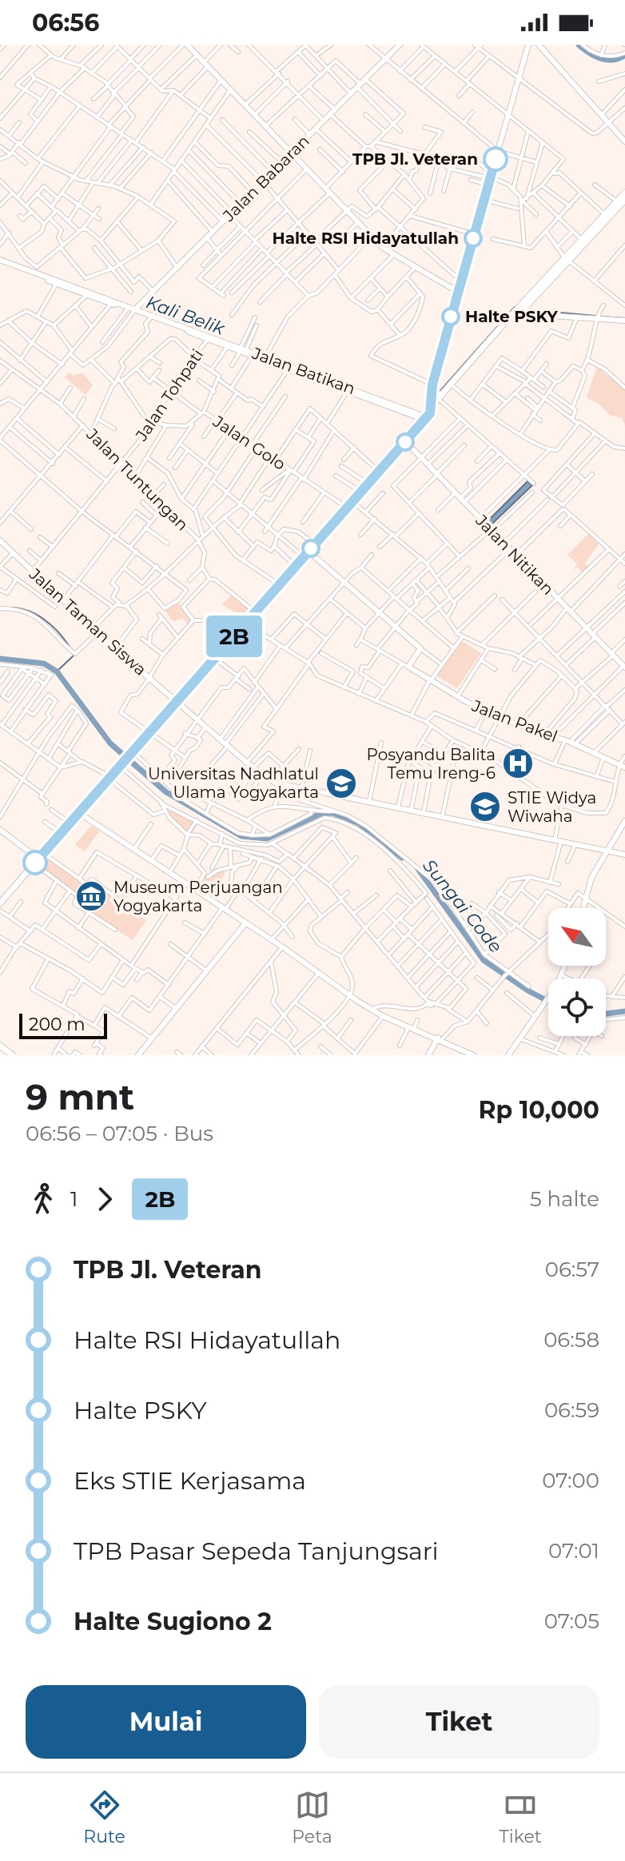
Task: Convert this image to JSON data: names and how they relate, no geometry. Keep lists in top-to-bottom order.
{
  "streets": {
    "main road": [
      "Jalan Babaran",
      "Jalan Batikan",
      "Jalan Nitikan",
      "Jalan Taman Siswa",
      "Jalan Pakel"
    ],
    "street": ["Jalan Tohpati", "Jalan Golo", "Jalan Tuntungan"]
  },
  "crossings": [
    ["Jalan Babaran", "Jalan Batikan"],
    ["Jalan Batikan", "Jalan Tohpati"],
    ["Jalan Tohpati", "Jalan Golo"],
    ["Jalan Tohpati", "Jalan Tuntungan"],
    ["Jalan Tohpati", "Jalan Taman Siswa"]
  ],
  "water": ["Kali Belik", "Sungai Code"],
  "places": {
    "other": ["TPB Jl. Veteran", "Halte RSI Hidayatullah", "Halte PSKY"],
    "hospital": ["Posyandu Balita Temu Ireng-6"],
    "school or university": ["Universitas Nadhlatul Ulama Yogyakarta", "STIE Widya Wiwaha"],
    "museum": ["Museum Perjuangan Yogyakarta"]
  },
  "lines": ["bus line 2B"],
  "scale_bar": "200 m",
  "north": "top left",
  "page": {
    "status": "06:56",
    "on_map": "2B",
    "scale": "200 m",
    "heading": ["9 mnt", "06:56 – 07:05 · Bus", "Rp 10,000"],
    "legs": ["1", "2B", "5 halte"],
    "list": [
      {
        "name": "TPB Jl. Veteran",
        "value": "06:57"
      },
      {
        "name": "Halte RSI Hidayatullah",
        "value": "06:58"
      },
      {
        "name": "Halte PSKY",
        "value": "06:59"
      },
      {
        "name": "Eks STIE Kerjasama",
        "value": "07:00"
      },
      {
        "name": "TPB Pasar Sepeda Tanjungsari",
        "value": "07:01"
      },
      {
        "name": "Halte Sugiono 2",
        "value": "07:05"
      }
    ],
    "buttons": ["Mulai", "Tiket"],
    "tabs": ["Rute", "Peta", "Tiket"]
  }
}
